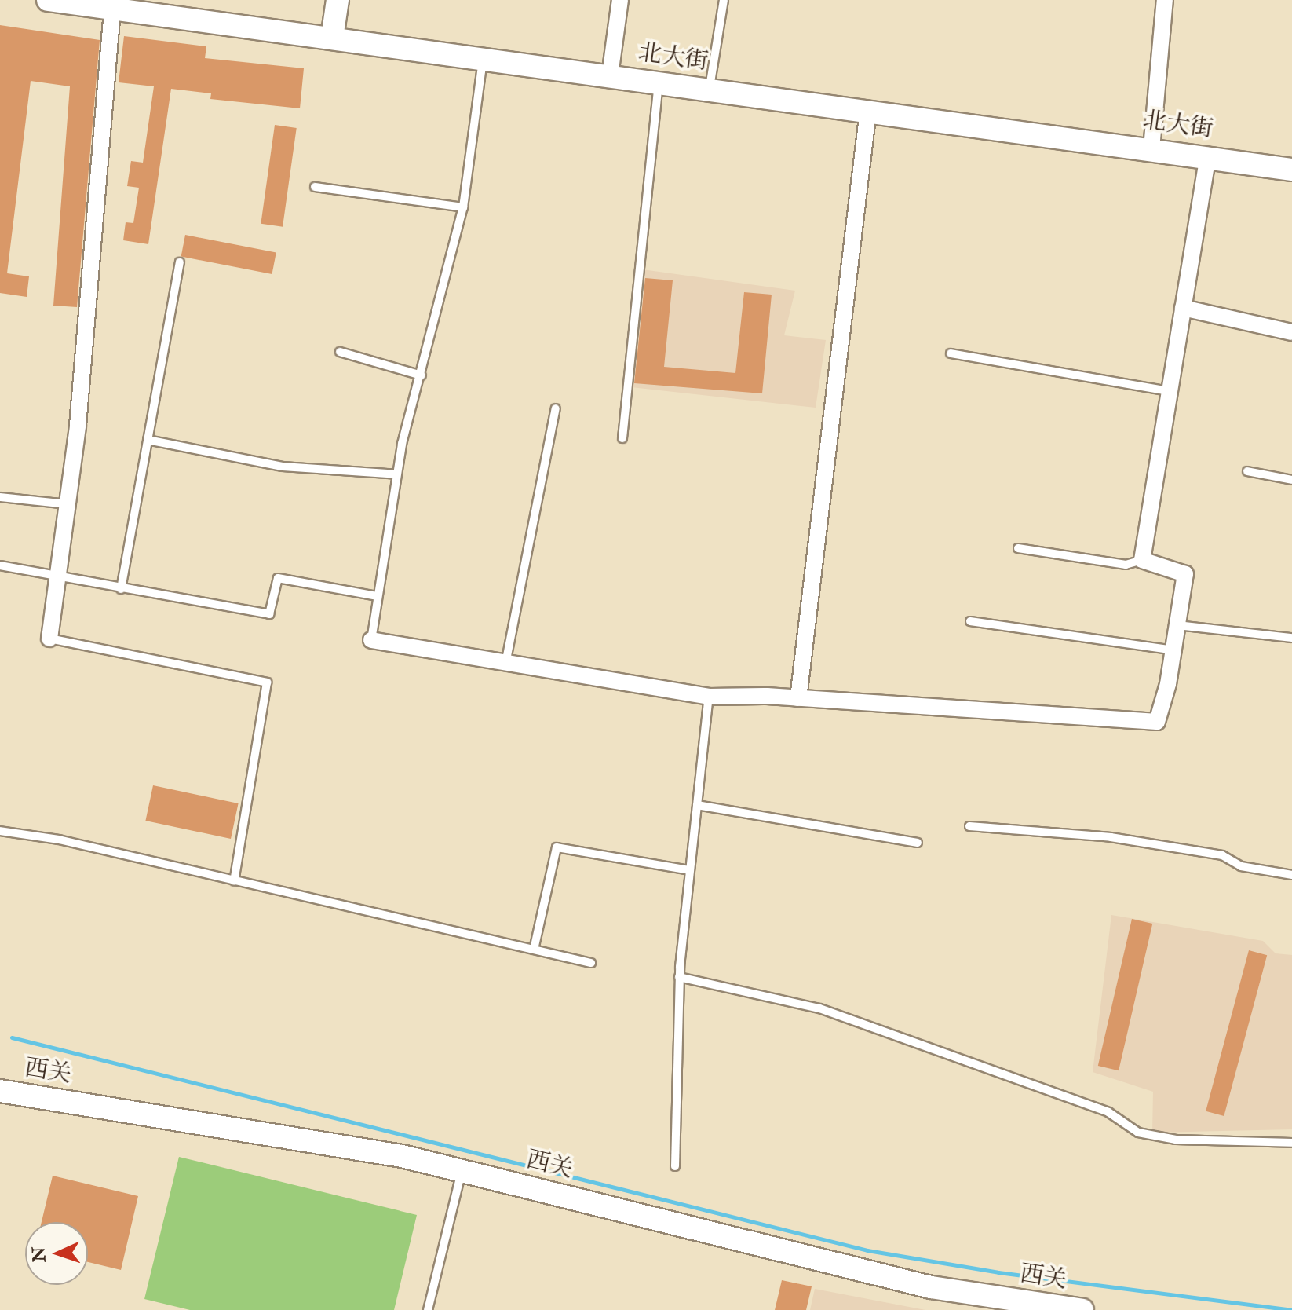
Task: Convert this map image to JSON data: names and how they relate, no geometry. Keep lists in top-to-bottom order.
{
  "streets": {
    "main road": ["北大街", "西关"]
  },
  "north": "left"
}
